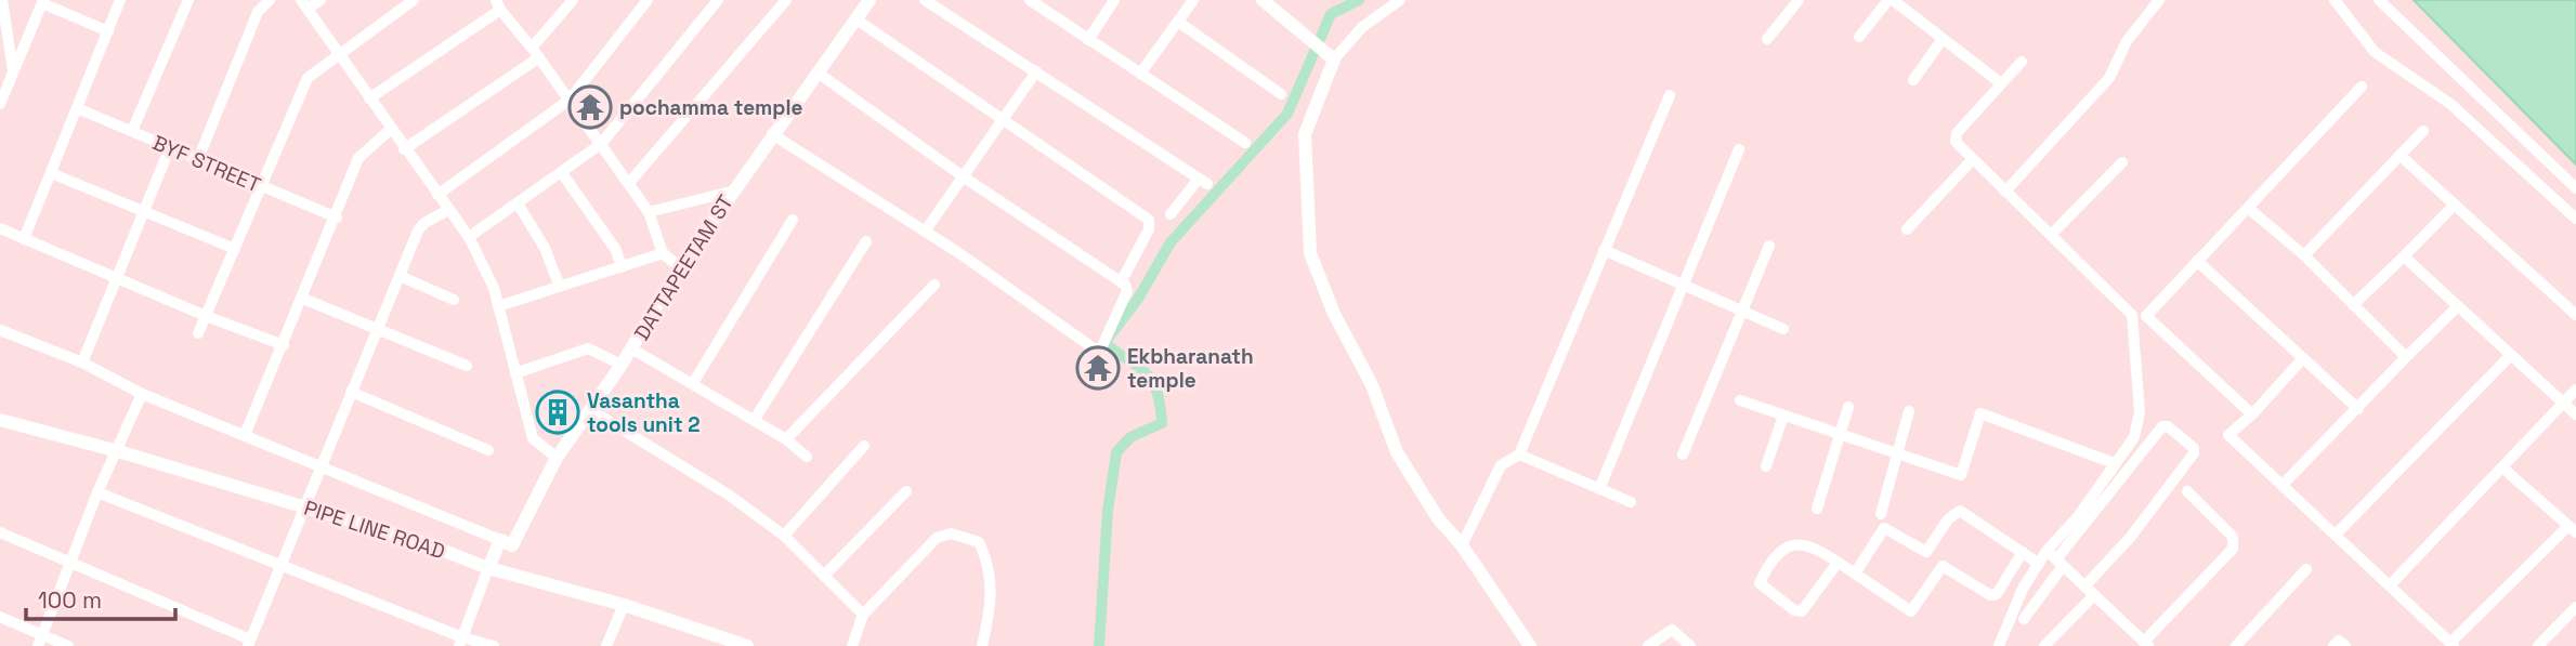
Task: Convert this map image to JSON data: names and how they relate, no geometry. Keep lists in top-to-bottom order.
{
  "streets": {
    "street": ["BYF STREET", "DATTAPEETAM ST", "PIPE LINE ROAD"]
  },
  "crossings": [
    ["DATTAPEETAM ST", "PIPE LINE ROAD"]
  ],
  "places": {
    "temple": ["pochamma temple", "Ekbharanath temple"],
    "building": ["Vasantha tools unit 2"]
  },
  "scale_bar": "100 m"
}
